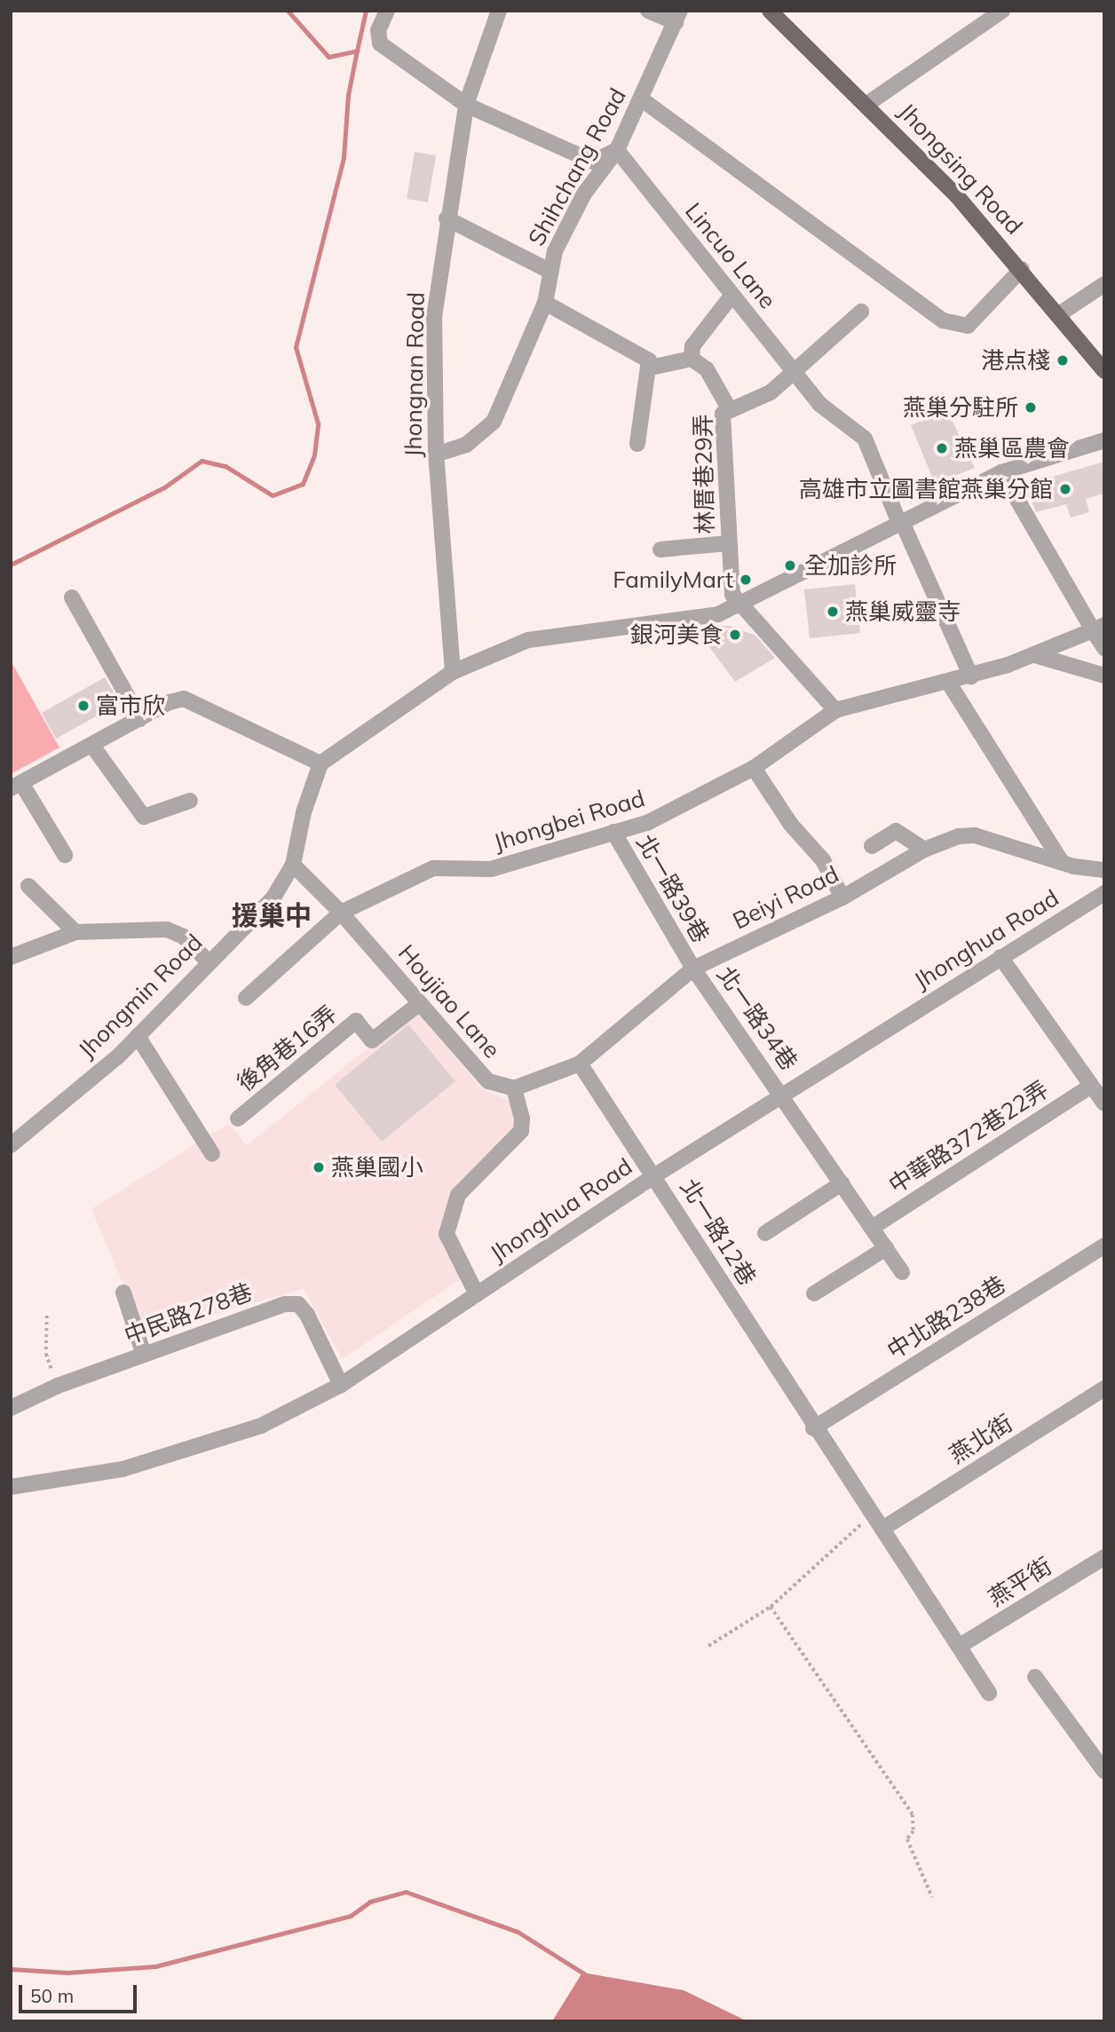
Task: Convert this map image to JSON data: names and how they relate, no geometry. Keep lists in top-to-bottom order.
{
  "streets": {
    "main road": ["Jhongsing Road"],
    "street": [
      "Shihchang Road",
      "Lincuo Lane",
      "Jhongnan Road",
      "林厝巷29弄",
      "Jhongbei Road",
      "北一路39巷",
      "Beiyi Road",
      "Jhonghua Road",
      "Jhongmin Road",
      "Houjiao Lane",
      "北一路34巷",
      "後角巷16弄",
      "中華路372巷22弄",
      "北一路12巷",
      "中民路278巷",
      "中北路238巷",
      "燕北街",
      "燕平街"
    ]
  },
  "crossings": [
    ["Shihchang Road", "Lincuo Lane"],
    ["Shihchang Road", "Jhongnan Road"],
    ["Lincuo Lane", "Jhongbei Road"],
    ["Jhongbei Road", "北一路39巷"],
    ["Jhongbei Road", "Houjiao Lane"],
    ["北一路39巷", "Beiyi Road"],
    ["北一路39巷", "北一路34巷"],
    ["Beiyi Road", "Houjiao Lane"],
    ["Beiyi Road", "北一路34巷"],
    ["Beiyi Road", "北一路12巷"],
    ["Jhonghua Road", "北一路34巷"],
    ["Jhonghua Road", "北一路12巷"],
    ["Jhonghua Road", "中民路278巷"],
    ["Jhongmin Road", "Houjiao Lane"],
    ["Houjiao Lane", "後角巷16弄"],
    ["北一路34巷", "中華路372巷22弄"],
    ["北一路12巷", "中北路238巷"],
    ["北一路12巷", "燕北街"],
    ["北一路12巷", "燕平街"]
  ],
  "districts": ["援巢中"],
  "places": [
    "港点棧",
    "燕巢分駐所",
    "燕巢區農會",
    "高雄市立圖書館燕巢分館",
    "全加診所",
    "FamilyMart",
    "燕巢威靈寺",
    "銀河美食",
    "富市欣",
    "燕巢國小"
  ],
  "scale_bar": "50 m"
}
